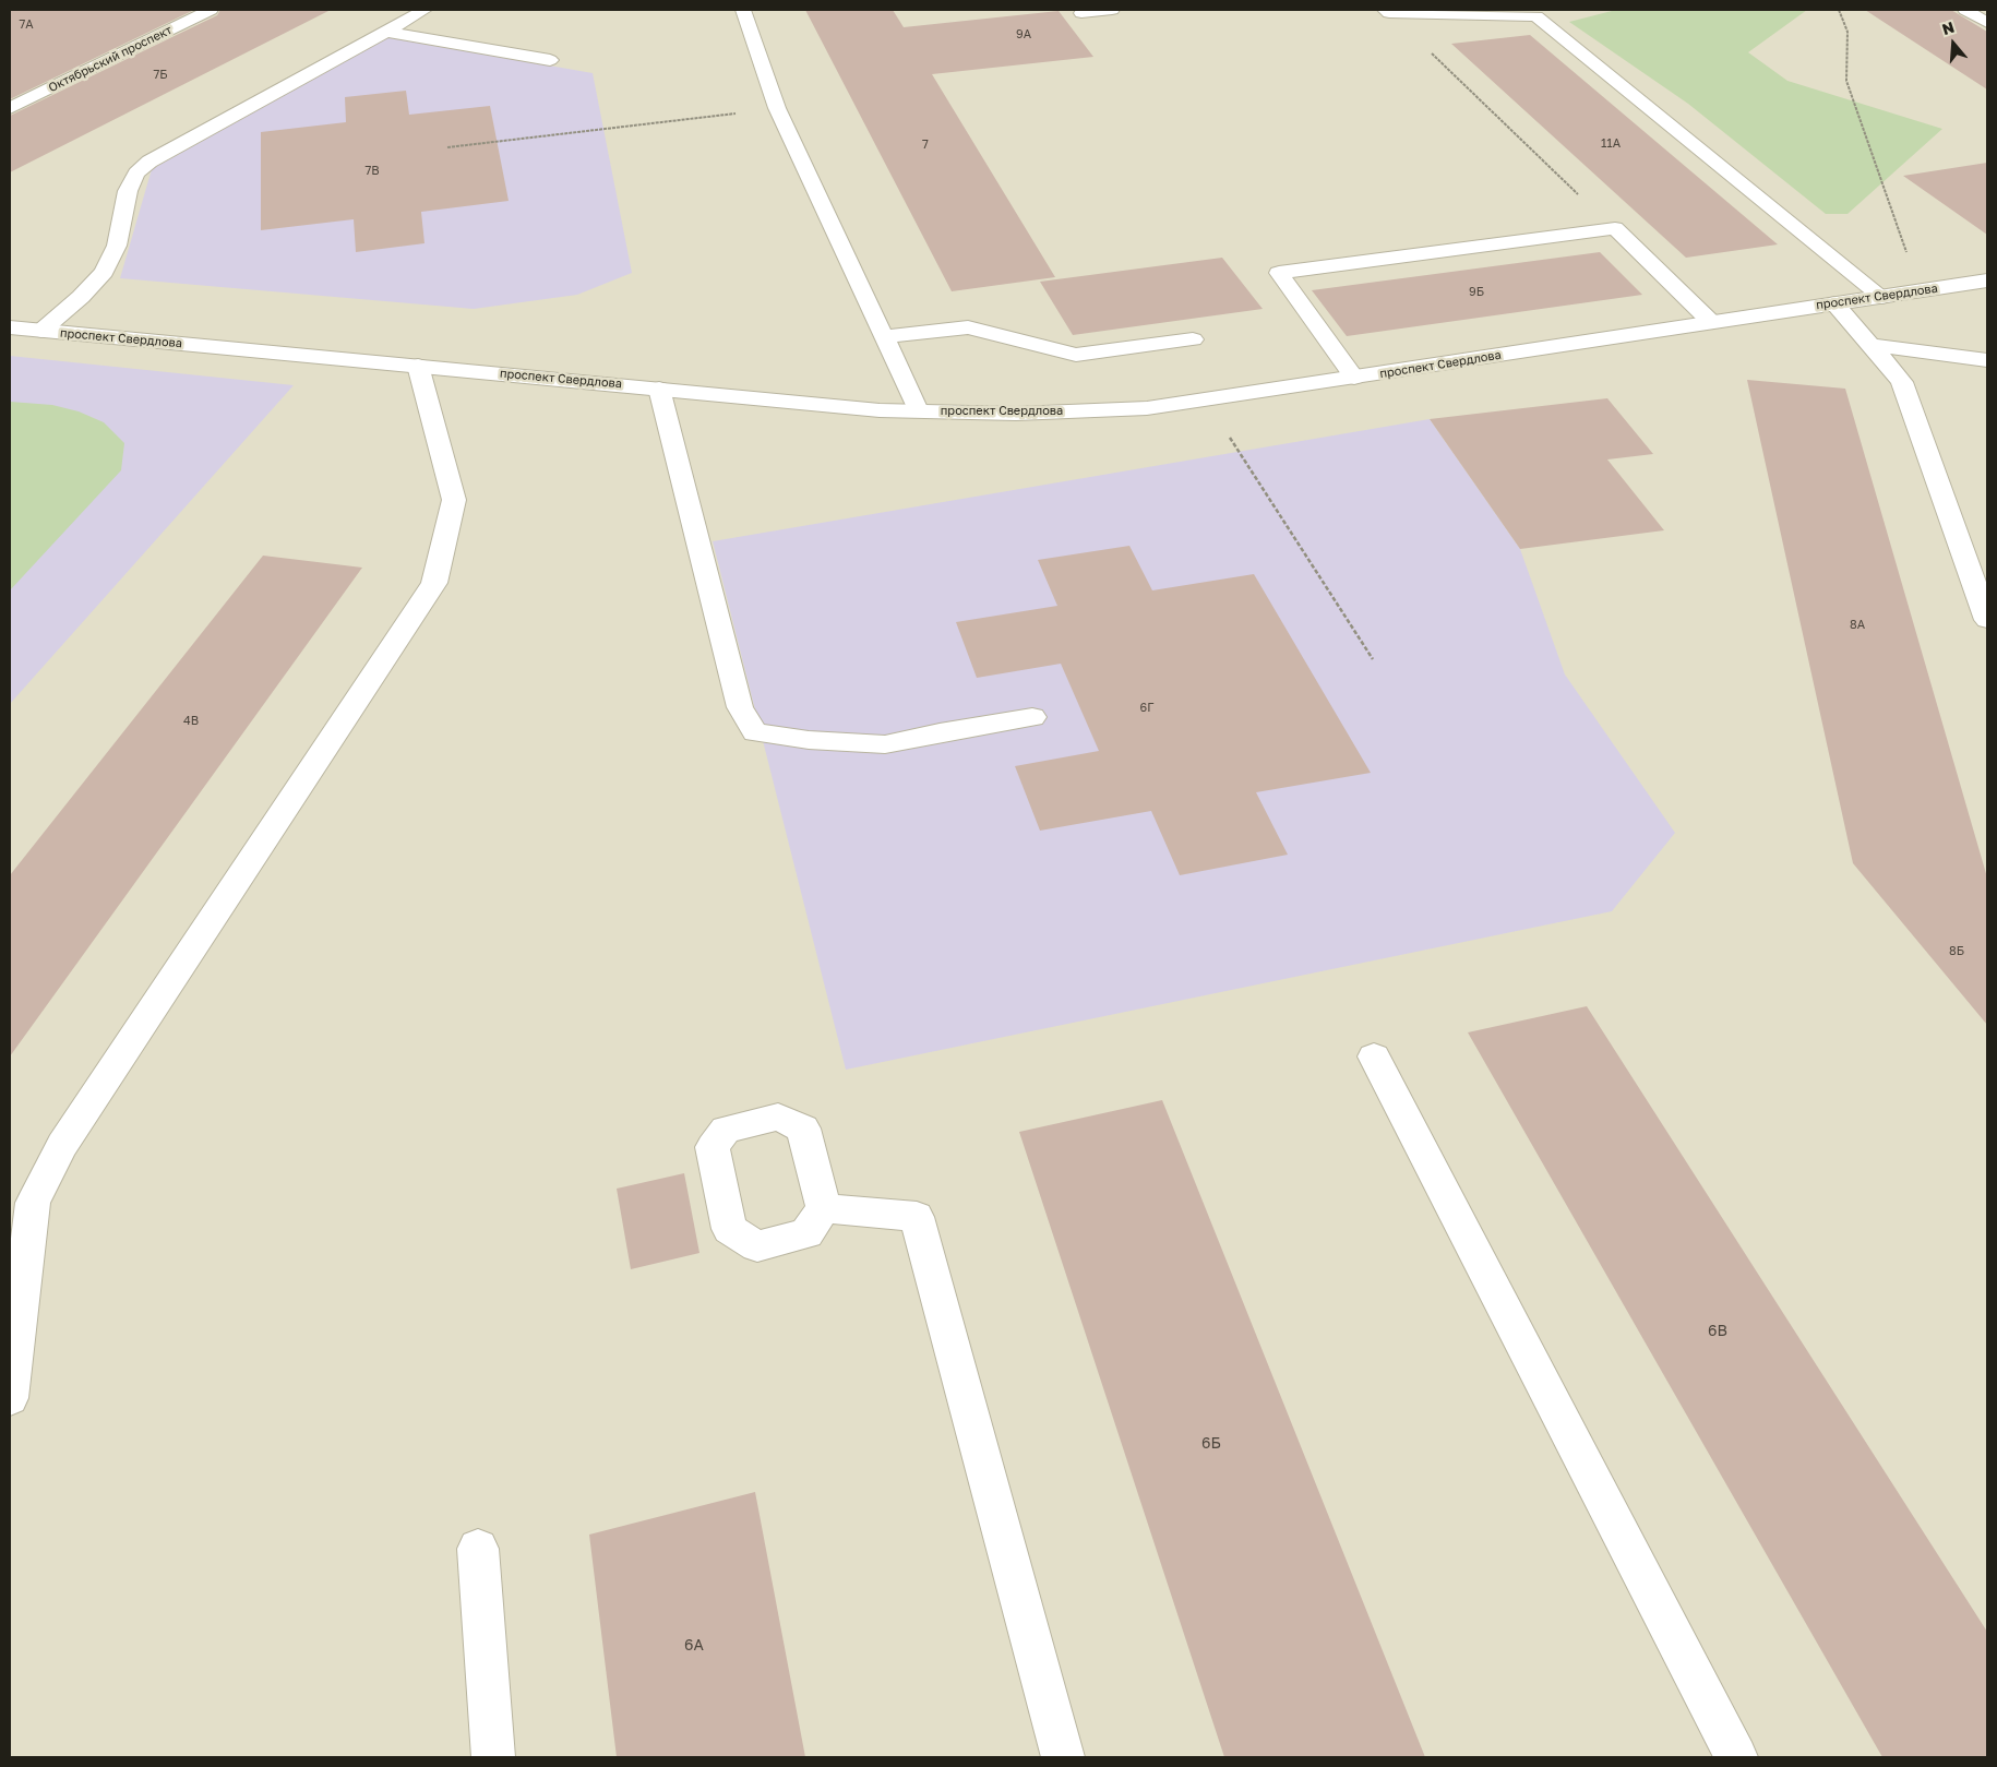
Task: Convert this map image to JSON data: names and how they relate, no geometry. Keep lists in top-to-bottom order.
{
  "streets": {
    "street": ["Октябрьский проспект", "проспект Свердлова"]
  },
  "house_numbers": [
    "7А",
    "9А",
    "7Б",
    "11А",
    "7",
    "7В",
    "9Б",
    "8А",
    "6Г",
    "4В",
    "8Б",
    "6В",
    "6Б",
    "6А"
  ],
  "north": "top"
}
